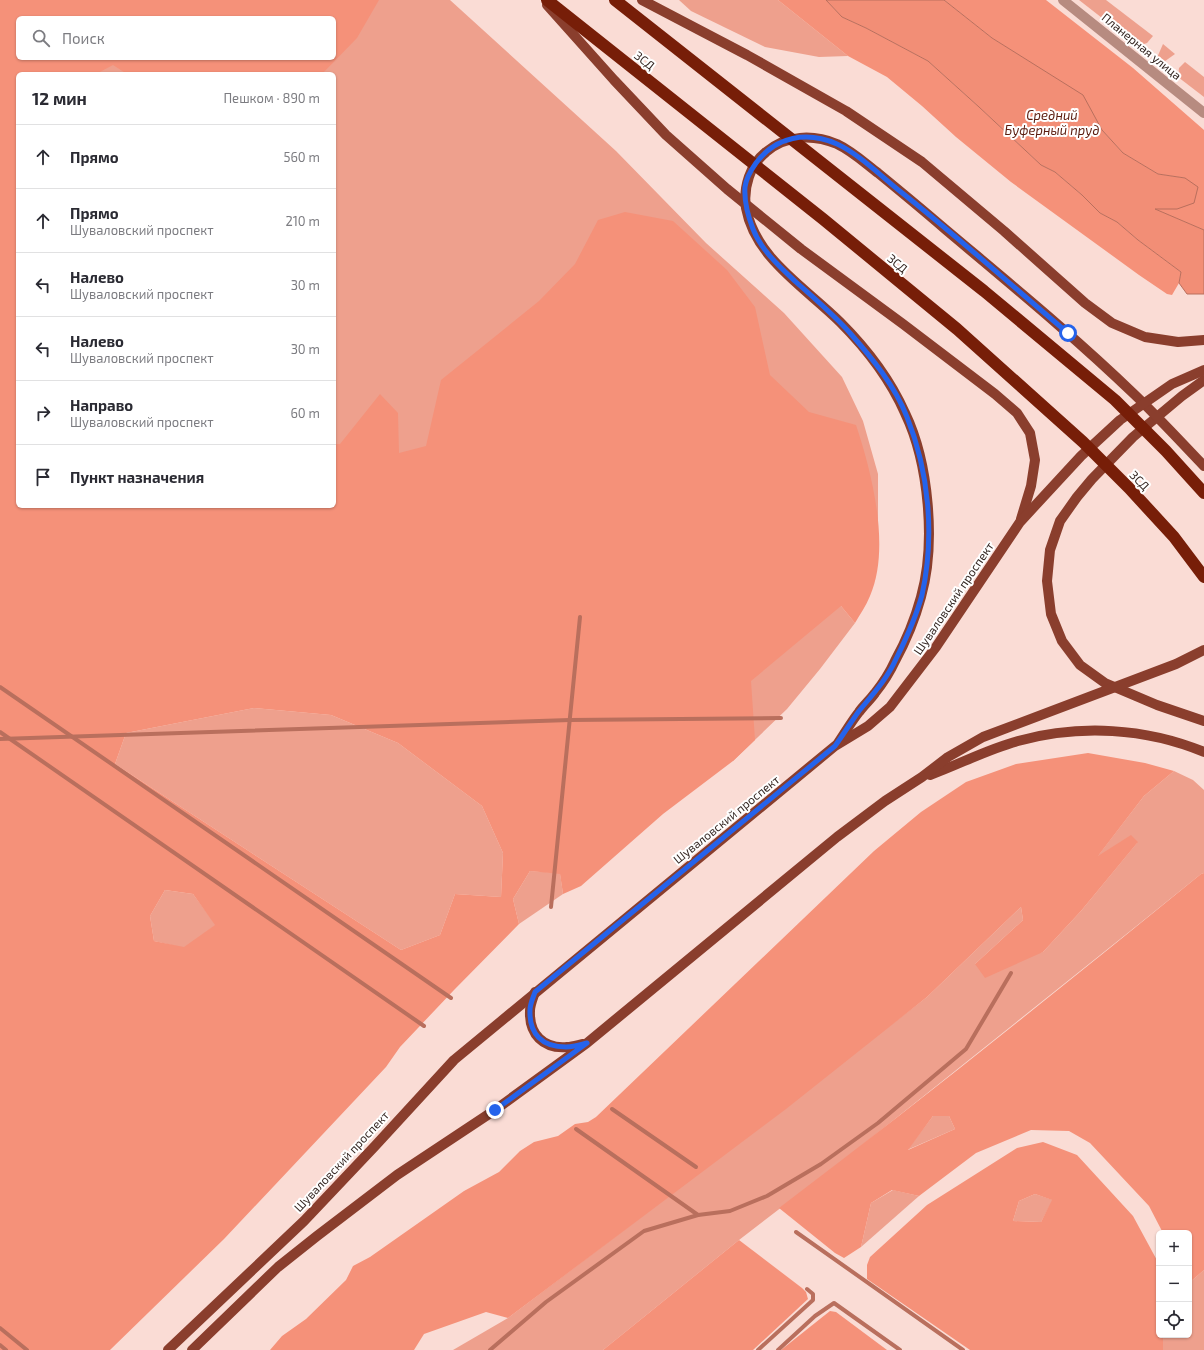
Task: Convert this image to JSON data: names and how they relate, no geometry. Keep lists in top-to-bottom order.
{
  "streets": {
    "highway": ["ЗСД"],
    "main road": ["Шуваловский проспект"],
    "street": ["Планерная улица"]
  },
  "water": ["Средний Буферный пруд"],
  "page": {
    "search": "Поиск",
    "heading": ["12 мин", "Пешком · 890 m"],
    "list": [
      ["Прямо", "560 m"],
      ["Прямо", "Шуваловский проспект", "210 m"],
      ["Налево", "Шуваловский проспект", "30 m"],
      ["Налево", "Шуваловский проспект", "30 m"],
      ["Направо", "Шуваловский проспект", "60 m"],
      "Пункт назначения"
    ],
    "map_buttons": ["+", "−"]
  }
}
